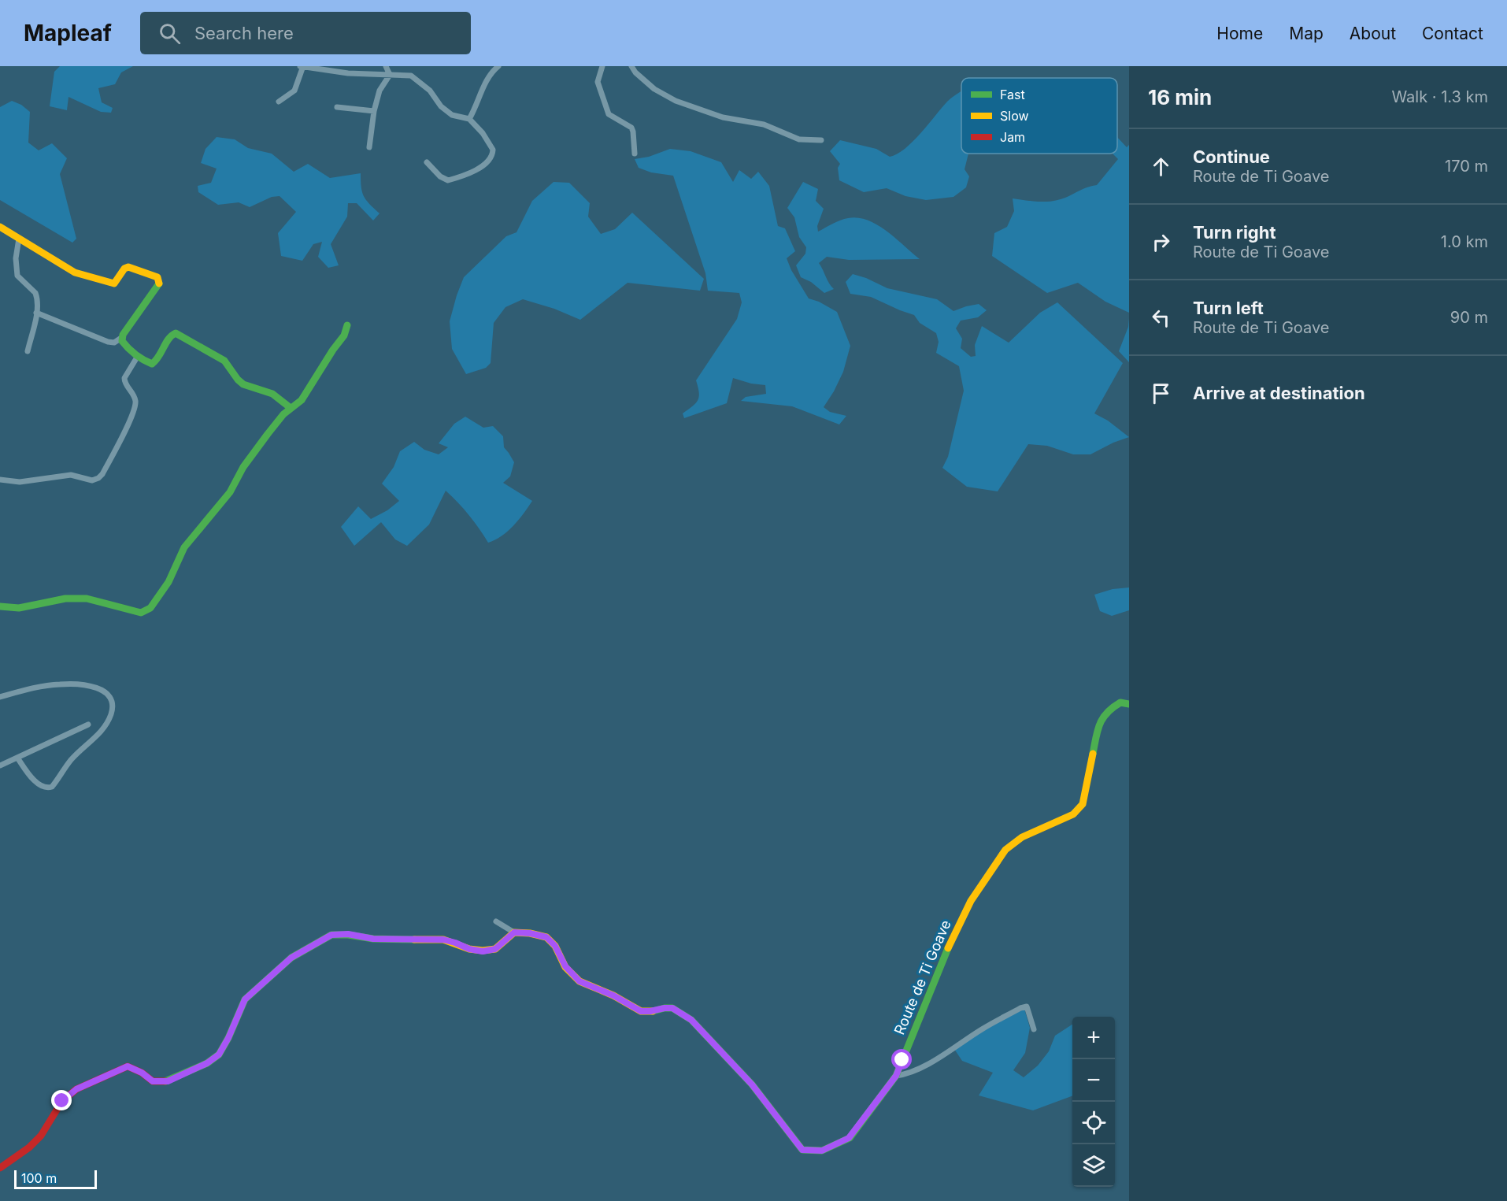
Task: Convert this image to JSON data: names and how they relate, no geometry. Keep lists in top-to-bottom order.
{
  "streets": {
    "street": ["Route de Ti Goave"]
  },
  "legend": ["Fast", "Slow", "Jam"],
  "scale_bar": "100 m",
  "page": {
    "header": "Mapleaf",
    "search": "Search here",
    "nav": [
      "Home",
      "Map",
      "About",
      "Contact"
    ],
    "heading": ["16 min", "Walk · 1.3 km"],
    "list": [
      ["Continue", "Route de Ti Goave", "170 m"],
      ["Turn right", "Route de Ti Goave", "1.0 km"],
      ["Turn left", "Route de Ti Goave", "90 m"],
      "Arrive at destination"
    ],
    "map_buttons": ["+", "−"],
    "scale": "100 m"
  }
}
